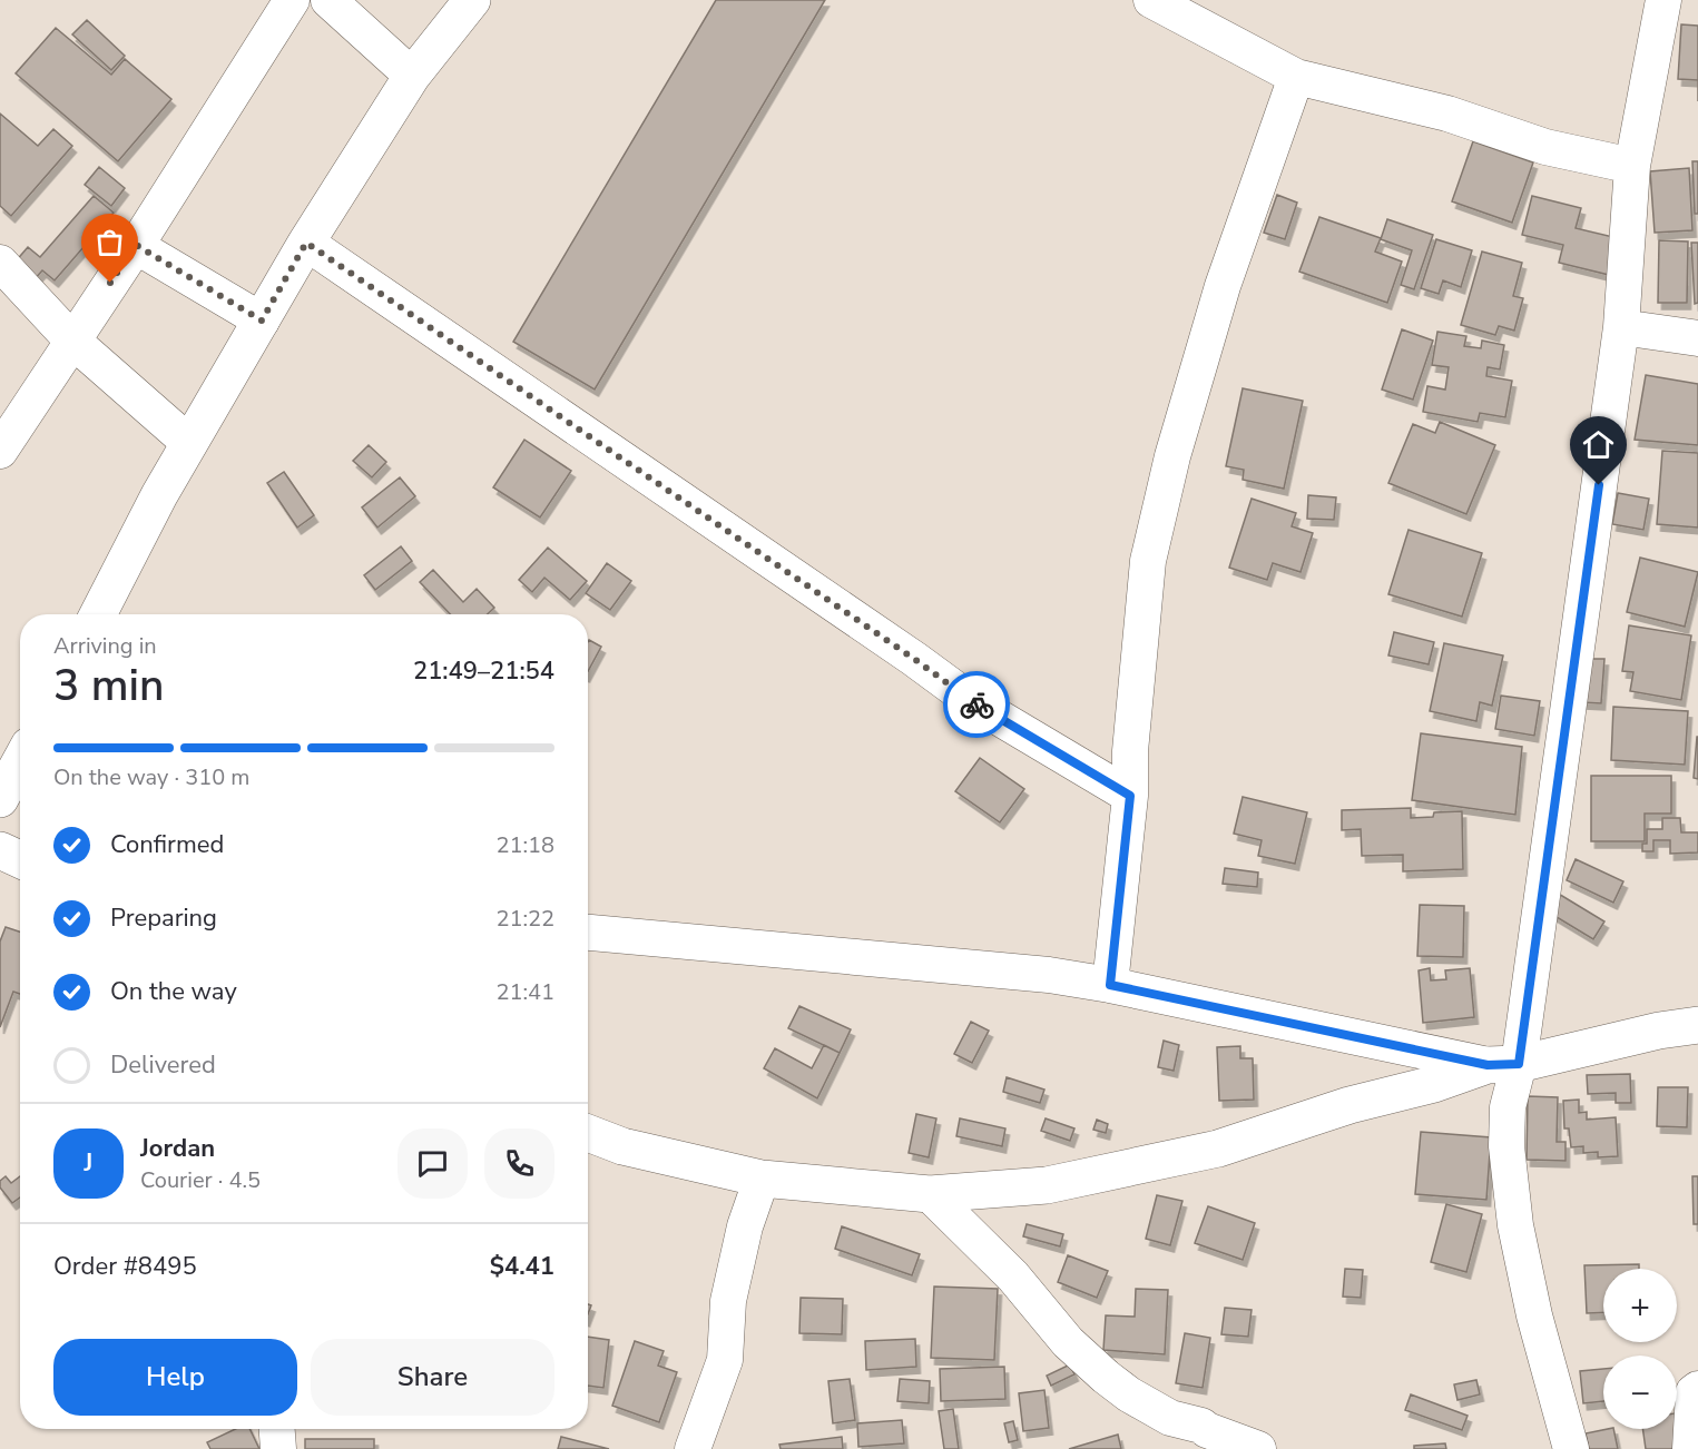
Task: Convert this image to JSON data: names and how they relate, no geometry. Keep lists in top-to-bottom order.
{
  "page": {
    "heading": ["3 min", "Arriving in", "21:49–21:54"],
    "panel": [
      "Jordan",
      "Courier · 4.5",
      "Order #8495",
      "$4.41"
    ],
    "bar": "On the way · 310 m",
    "list": [
      ["Confirmed", "21:18"],
      ["Preparing", "21:22"],
      ["On the way", "21:41"],
      "Delivered"
    ],
    "round": "J",
    "map_buttons": ["+", "−"],
    "buttons": ["Help", "Share"]
  }
}
